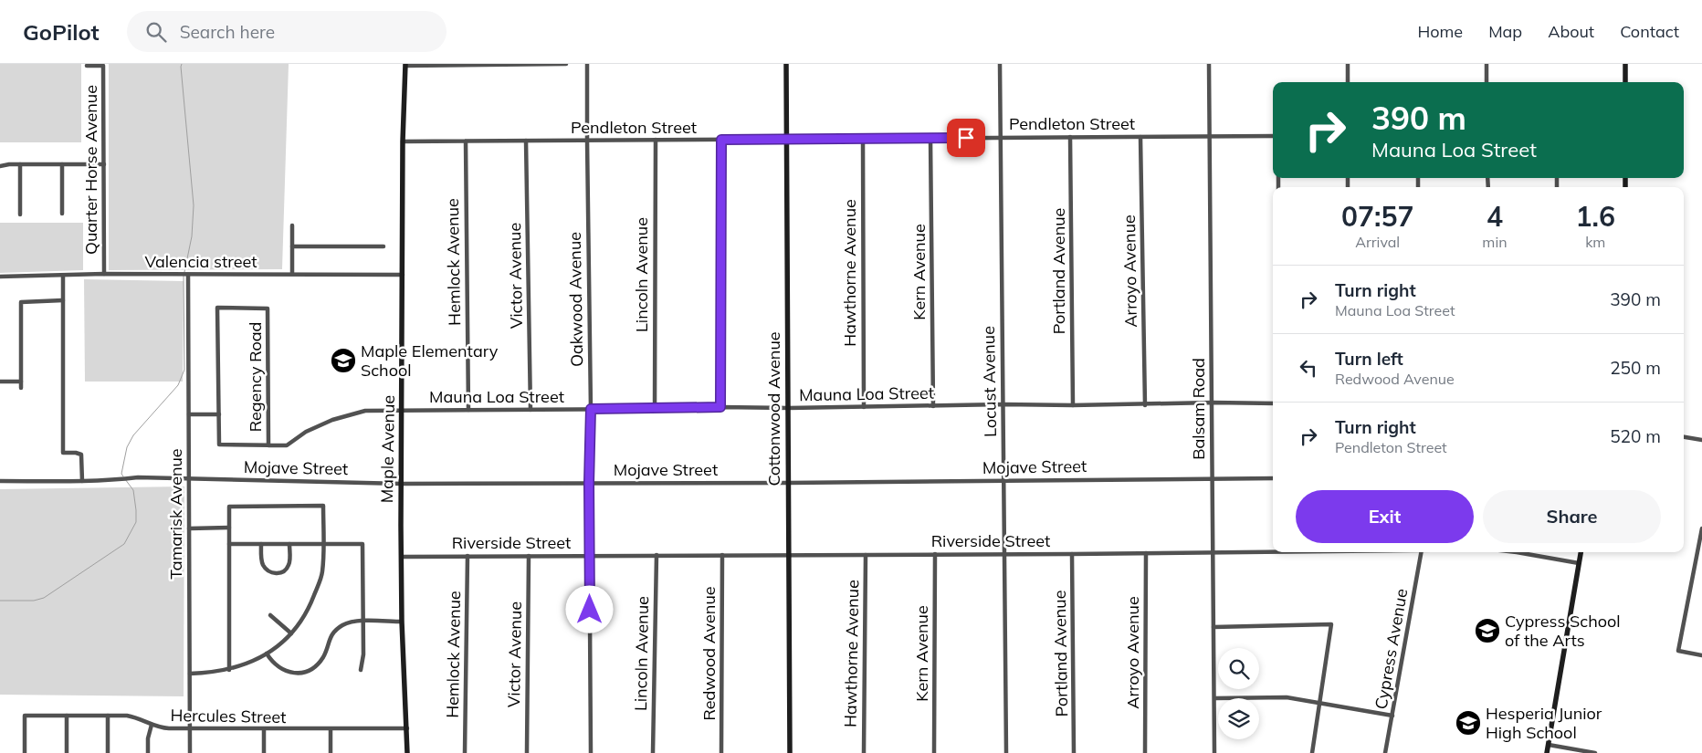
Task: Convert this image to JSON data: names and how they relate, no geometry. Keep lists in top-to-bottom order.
{
  "streets": {
    "street": [
      "Pendleton Street",
      "Quarter Horse Avenue",
      "Valencia street",
      "Hemlock Avenue",
      "Portland Avenue",
      "Arroyo Avenue",
      "Kern Avenue",
      "Hawthorne Avenue",
      "Lincoln Avenue",
      "Victor Avenue",
      "Oakwood Avenue",
      "Regency Road",
      "Locust Avenue",
      "Mauna Loa Street",
      "Cottonwood Avenue",
      "Balsam Road",
      "Maple Avenue",
      "Mojave Street",
      "Tamarisk Avenue",
      "Riverside Street",
      "Cypress Avenue",
      "Redwood Avenue",
      "Hercules Street"
    ]
  },
  "crossings": [
    ["Pendleton Street", "Hemlock Avenue"],
    ["Pendleton Street", "Portland Avenue"],
    ["Pendleton Street", "Arroyo Avenue"],
    ["Pendleton Street", "Kern Avenue"],
    ["Pendleton Street", "Hawthorne Avenue"],
    ["Pendleton Street", "Lincoln Avenue"],
    ["Pendleton Street", "Victor Avenue"],
    ["Pendleton Street", "Oakwood Avenue"],
    ["Pendleton Street", "Locust Avenue"],
    ["Pendleton Street", "Cottonwood Avenue"],
    ["Pendleton Street", "Balsam Road"],
    ["Pendleton Street", "Maple Avenue"],
    ["Quarter Horse Avenue", "Valencia street"],
    ["Valencia street", "Maple Avenue"],
    ["Valencia street", "Tamarisk Avenue"],
    ["Hemlock Avenue", "Mauna Loa Street"],
    ["Hemlock Avenue", "Riverside Street"],
    ["Portland Avenue", "Mauna Loa Street"],
    ["Portland Avenue", "Riverside Street"],
    ["Arroyo Avenue", "Mauna Loa Street"],
    ["Arroyo Avenue", "Riverside Street"],
    ["Kern Avenue", "Mauna Loa Street"],
    ["Kern Avenue", "Riverside Street"],
    ["Hawthorne Avenue", "Mauna Loa Street"],
    ["Hawthorne Avenue", "Riverside Street"],
    ["Lincoln Avenue", "Mauna Loa Street"],
    ["Lincoln Avenue", "Riverside Street"],
    ["Victor Avenue", "Mauna Loa Street"],
    ["Victor Avenue", "Riverside Street"],
    ["Oakwood Avenue", "Mauna Loa Street"],
    ["Oakwood Avenue", "Mojave Street"],
    ["Oakwood Avenue", "Riverside Street"],
    ["Regency Road", "Mauna Loa Street"],
    ["Locust Avenue", "Mauna Loa Street"],
    ["Locust Avenue", "Mojave Street"],
    ["Locust Avenue", "Riverside Street"],
    ["Mauna Loa Street", "Cottonwood Avenue"],
    ["Mauna Loa Street", "Balsam Road"],
    ["Mauna Loa Street", "Maple Avenue"],
    ["Cottonwood Avenue", "Mojave Street"],
    ["Cottonwood Avenue", "Riverside Street"],
    ["Balsam Road", "Mojave Street"],
    ["Balsam Road", "Riverside Street"],
    ["Maple Avenue", "Mojave Street"],
    ["Maple Avenue", "Riverside Street"],
    ["Maple Avenue", "Hercules Street"],
    ["Mojave Street", "Tamarisk Avenue"],
    ["Tamarisk Avenue", "Hercules Street"],
    ["Riverside Street", "Redwood Avenue"]
  ],
  "places": {
    "school or university": ["Maple Elementary School", "Cypress School of the Arts", "Hesperia Junior High School"]
  },
  "page": {
    "header": "GoPilot",
    "search": "Search here",
    "nav": [
      "Home",
      "Map",
      "About",
      "Contact"
    ],
    "turn": ["390 m", "Mauna Loa Street"],
    "eta": [
      "07:57",
      "Arrival",
      "4",
      "min",
      "1.6",
      "km"
    ],
    "list": [
      {
        "name": "Turn right",
        "note": "Mauna Loa Street",
        "value": "390 m"
      },
      {
        "name": "Turn left",
        "note": "Redwood Avenue",
        "value": "250 m"
      },
      {
        "name": "Turn right",
        "note": "Pendleton Street",
        "value": "520 m"
      }
    ],
    "buttons": ["Exit", "Share"]
  }
}
